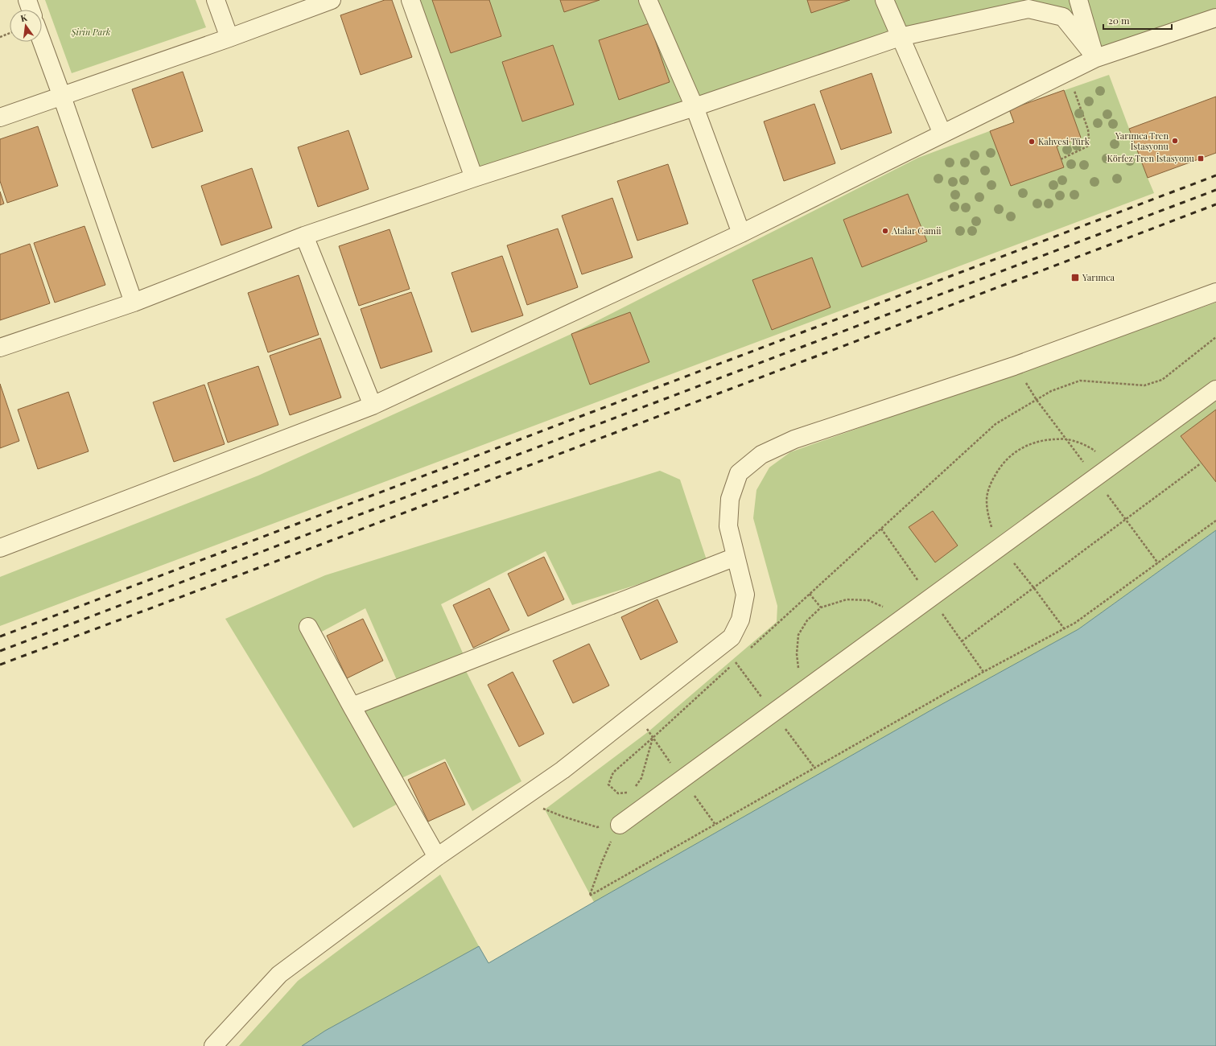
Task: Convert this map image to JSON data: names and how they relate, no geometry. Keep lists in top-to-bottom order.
{
  "parks": ["Şirin Park"],
  "places": {
    "other": ["Yarımca Tren İstasyonu", "Kahvesi Türk", "Atalar Camii"],
    "transit": ["Körfez Tren İstasyonu", "Yarımca"]
  },
  "scale_bar": "20 m",
  "north": "top"
}
